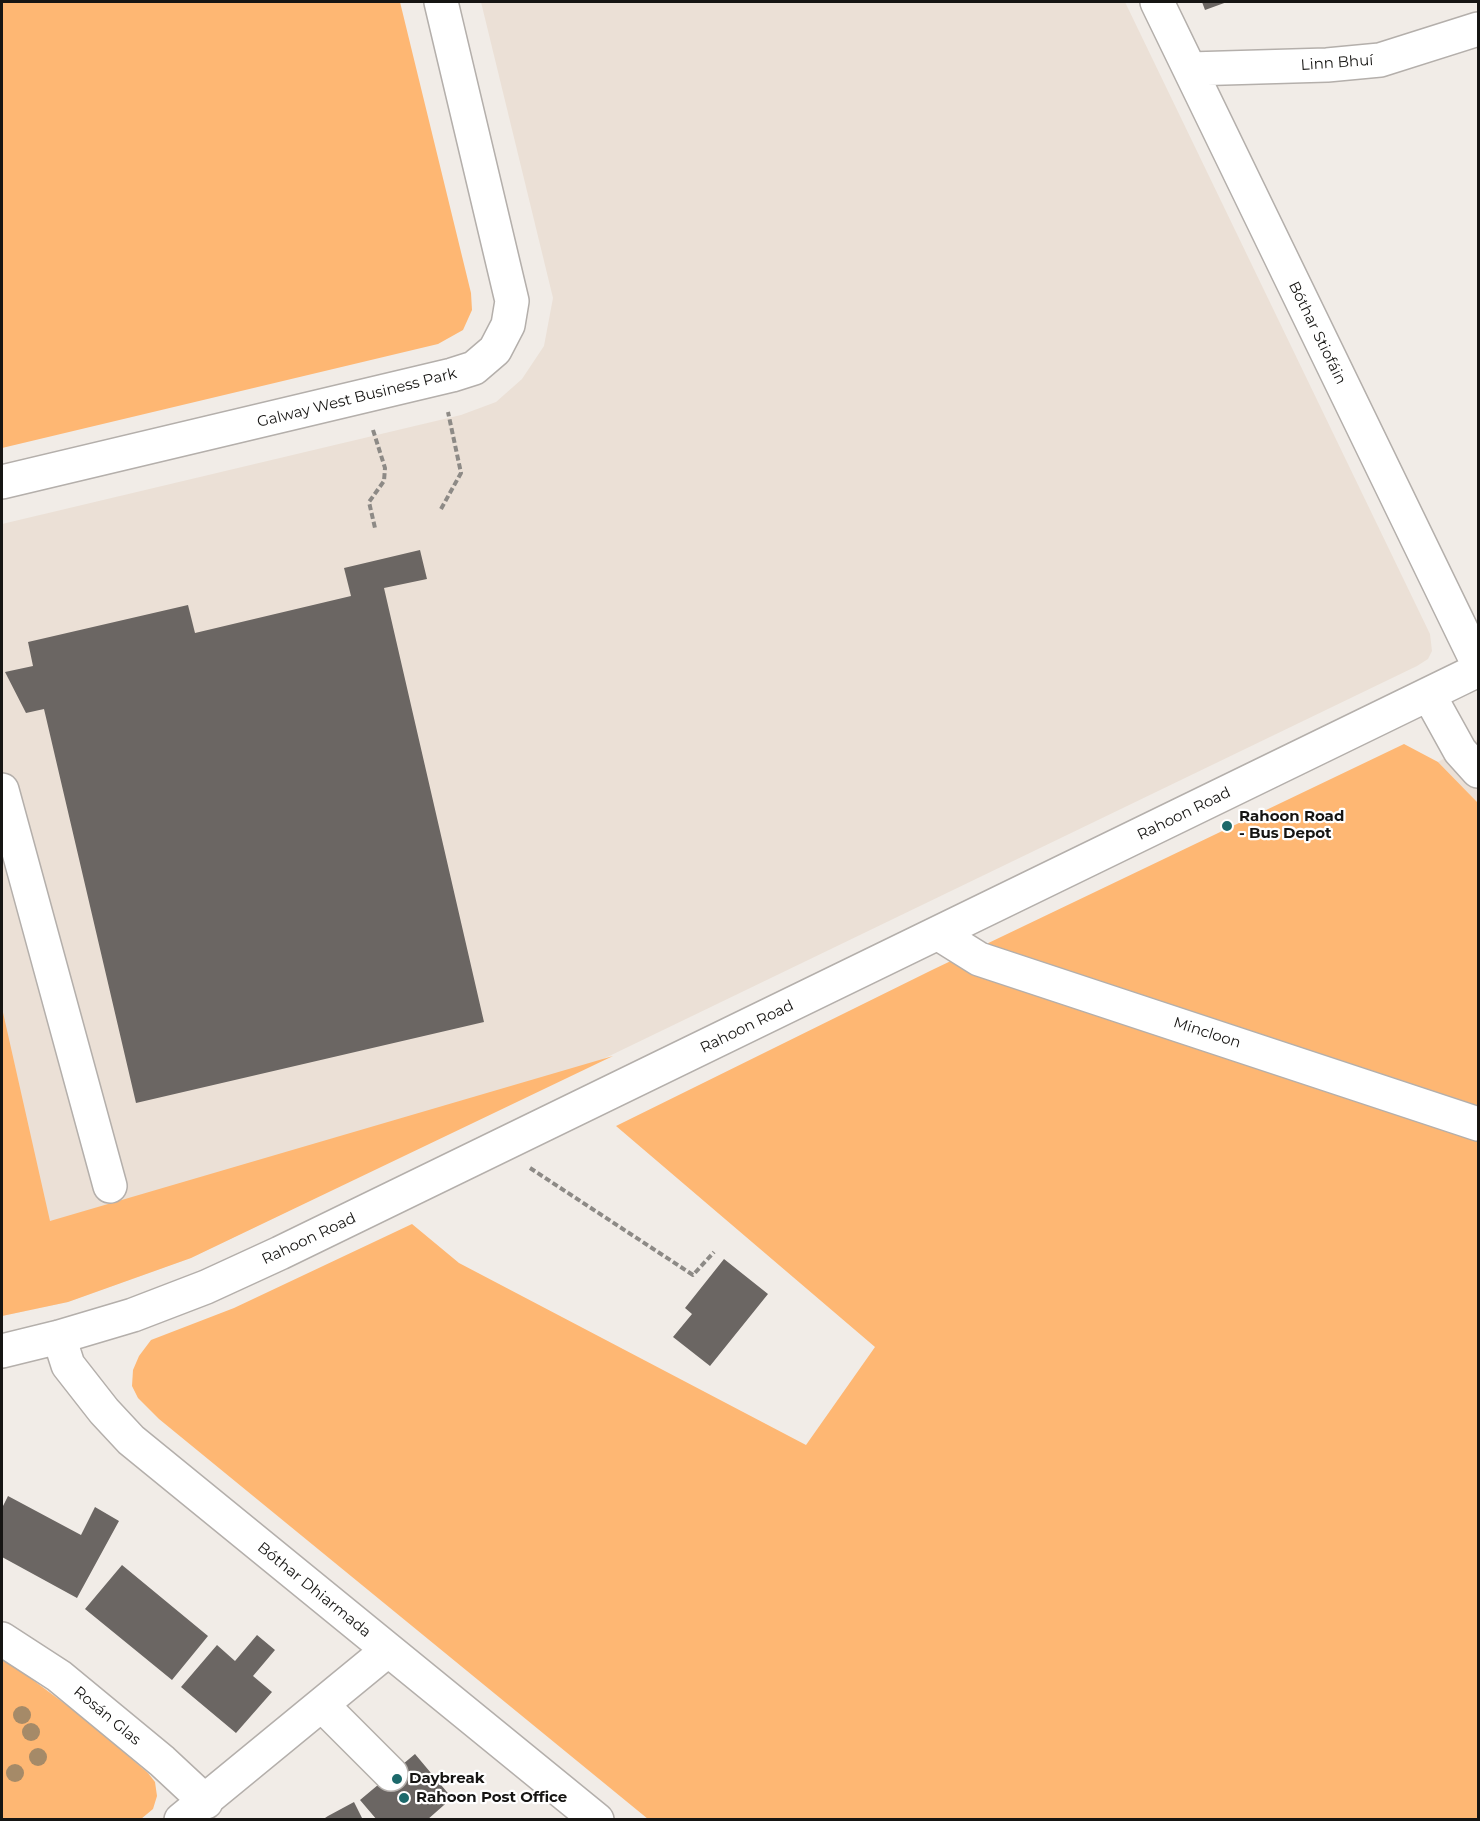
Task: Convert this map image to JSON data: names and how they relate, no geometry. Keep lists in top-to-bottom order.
{
  "streets": {
    "street": [
      "Linn Bhuí",
      "Bóthar Stiofáin",
      "Galway West Business Park",
      "Rahoon Road",
      "Mincloon",
      "Bóthar Dhiarmada",
      "Rosán Glas"
    ]
  },
  "crossings": [
    ["Linn Bhuí", "Bóthar Stiofáin"],
    ["Rahoon Road", "Mincloon"],
    ["Rahoon Road", "Bóthar Dhiarmada"],
    ["Bóthar Dhiarmada", "Rosán Glas"]
  ],
  "places": ["Rahoon Road - Bus Depot", "Daybreak", "Rahoon Post Office"]
}
